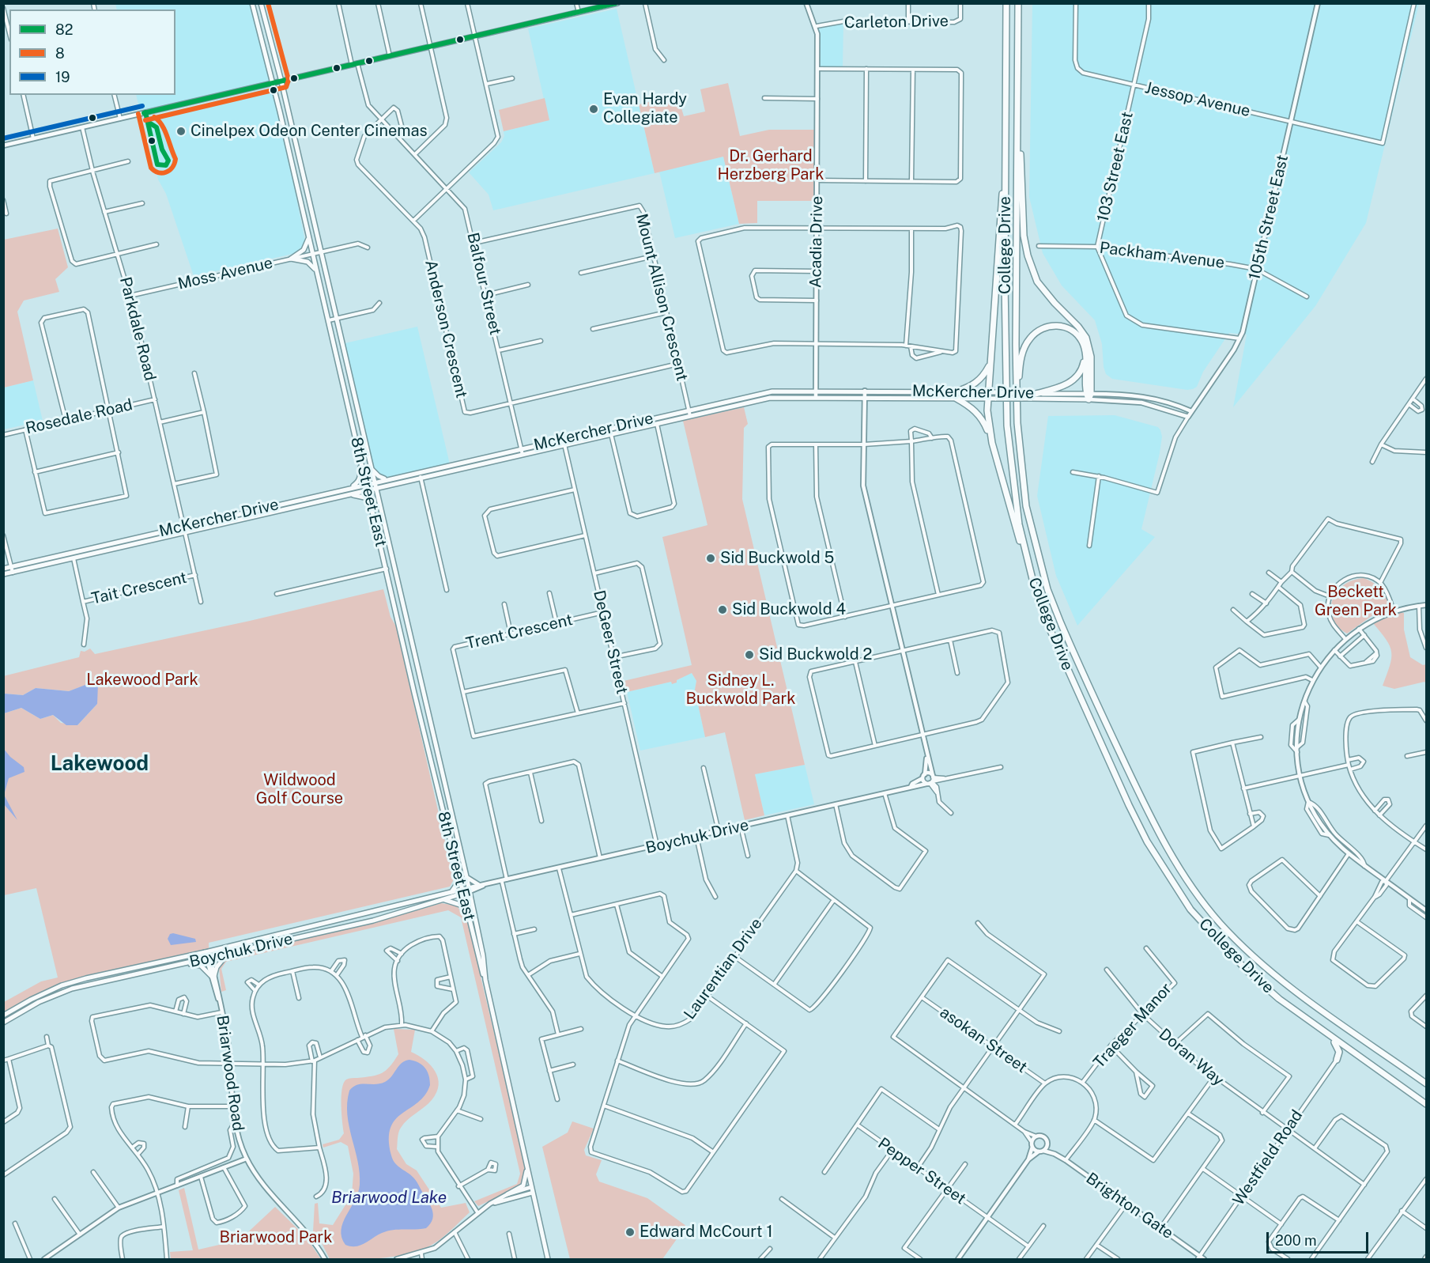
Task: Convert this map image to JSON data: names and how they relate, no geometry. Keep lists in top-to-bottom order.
{
  "streets": {
    "highway": ["College Drive"],
    "main road": ["McKercher Drive", "8th Street East", "Boychuk Drive"],
    "street": [
      "Carleton Drive",
      "Jessop Avenue",
      "103 Street East",
      "105th Street East",
      "Acadia Drive",
      "Packham Avenue",
      "Moss Avenue",
      "Balfour Street",
      "Mount Allison Crescent",
      "Parkdale Road",
      "Anderson Crescent",
      "Rosedale Road",
      "Tait Crescent",
      "Trent Crescent",
      "DeGeer Street",
      "Laurentian Drive",
      "Traeger Manor",
      "asokan Street",
      "Doran Way",
      "Briarwood Road",
      "Westfield Road",
      "Pepper Street",
      "Brighton Gate"
    ]
  },
  "crossings": [
    ["Carleton Drive", "Acadia Drive"],
    ["Jessop Avenue", "103 Street East"],
    ["Jessop Avenue", "105th Street East"],
    ["103 Street East", "Packham Avenue"],
    ["105th Street East", "Packham Avenue"],
    ["105th Street East", "McKercher Drive"],
    ["Acadia Drive", "McKercher Drive"],
    ["Moss Avenue", "Parkdale Road"],
    ["Moss Avenue", "8th Street East"],
    ["Balfour Street", "Mount Allison Crescent"],
    ["Balfour Street", "Anderson Crescent"],
    ["Balfour Street", "McKercher Drive"],
    ["Mount Allison Crescent", "Anderson Crescent"],
    ["Mount Allison Crescent", "McKercher Drive"],
    ["Parkdale Road", "McKercher Drive"],
    ["Parkdale Road", "Rosedale Road"],
    ["Parkdale Road", "Tait Crescent"],
    ["McKercher Drive", "8th Street East"],
    ["McKercher Drive", "Tait Crescent"],
    ["McKercher Drive", "DeGeer Street"],
    ["8th Street East", "Boychuk Drive"],
    ["Trent Crescent", "DeGeer Street"],
    ["DeGeer Street", "Boychuk Drive"],
    ["Boychuk Drive", "Laurentian Drive"],
    ["Boychuk Drive", "Briarwood Road"],
    ["Traeger Manor", "Doran Way"],
    ["Doran Way", "Westfield Road"],
    ["Westfield Road", "Brighton Gate"]
  ],
  "districts": ["Lakewood"],
  "water": ["Briarwood Lake"],
  "parks": [
    "Dr. Gerhard Herzberg Park",
    "Beckett Green Park",
    "Lakewood Park",
    "Sidney L. Buckwold Park",
    "Wildwood Golf Course",
    "Briarwood Park"
  ],
  "places": [
    "Evan Hardy Collegiate",
    "Cinelpex Odeon Center Cinemas",
    "Sid Buckwold 5",
    "Sid Buckwold 4",
    "Sid Buckwold 2",
    "Edward McCourt 1"
  ],
  "lines": ["transit line 82", "transit line 8", "transit line 19"],
  "legend": ["82", "8", "19"],
  "scale_bar": "200 m"
}
